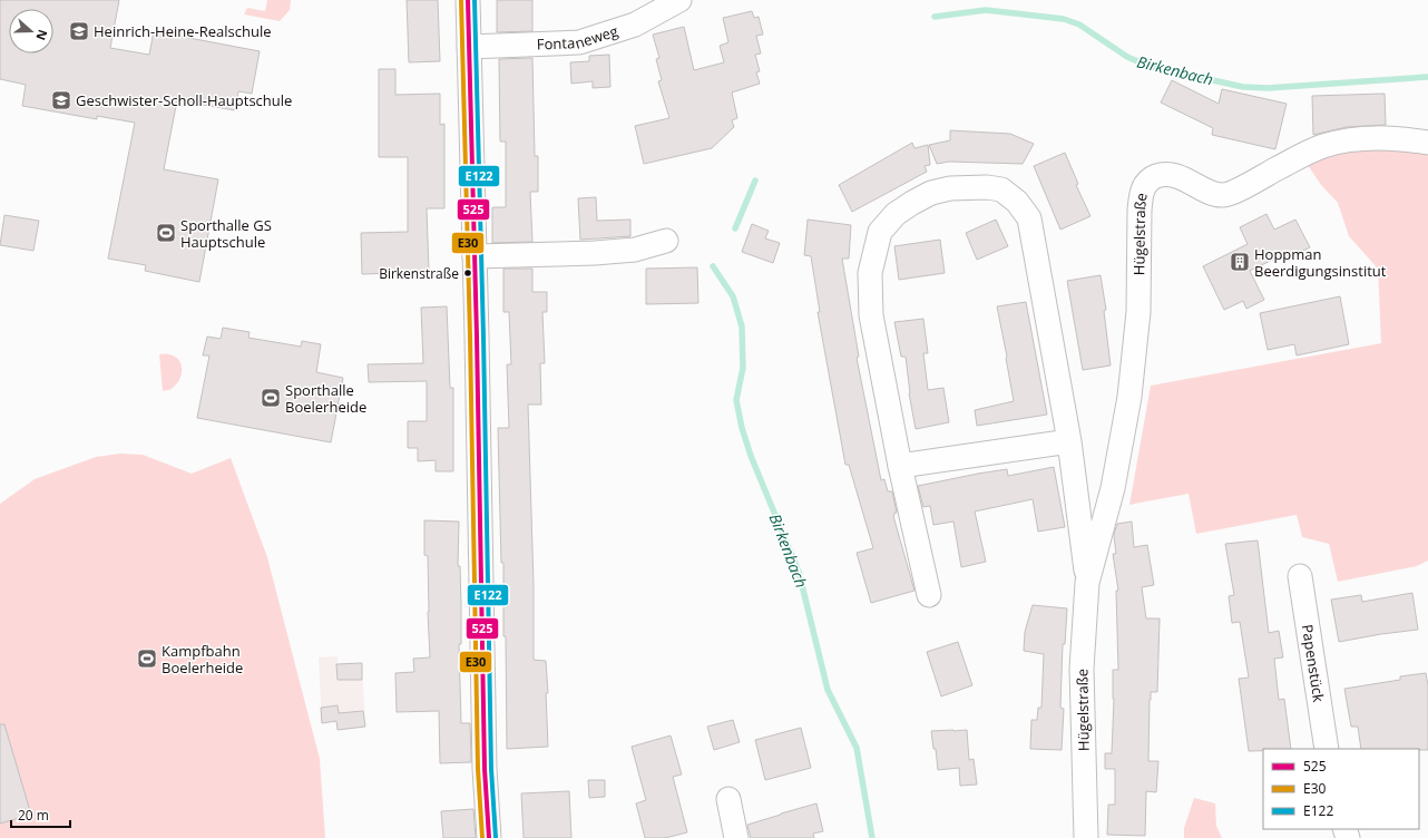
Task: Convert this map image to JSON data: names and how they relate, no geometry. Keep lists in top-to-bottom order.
{
  "streets": {
    "street": ["Fontaneweg", "Hügelstraße", "Papenstück"]
  },
  "water": ["Birkenbach"],
  "places": {
    "school or university": ["Heinrich-Heine-Realschule", "Geschwister-Scholl-Hauptschule"],
    "sports": ["Sporthalle GS Hauptschule", "Sporthalle Boelerheide", "Kampfbahn Boelerheide"],
    "building": ["Hoppman Beerdigungsinstitut"],
    "other": ["Birkenstraße"]
  },
  "lines": ["transit line 525", "transit line E30", "transit line E122"],
  "legend": ["525", "E30", "E122"],
  "scale_bar": "20 m",
  "north": "right"
}
